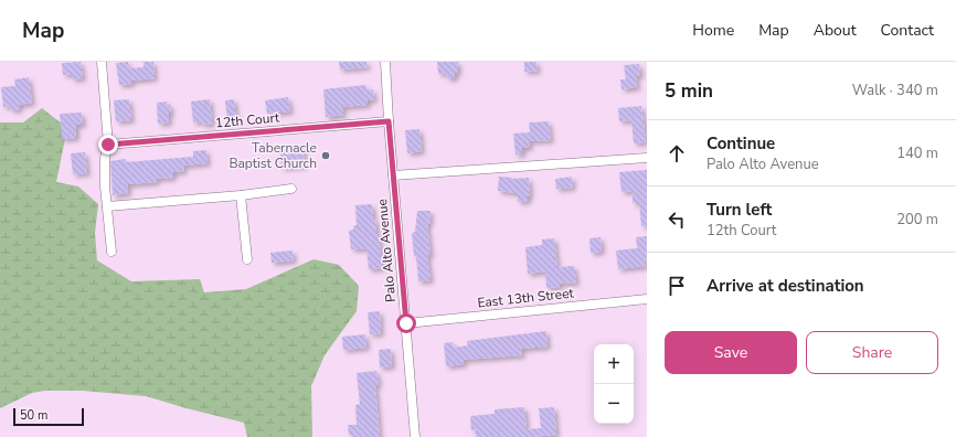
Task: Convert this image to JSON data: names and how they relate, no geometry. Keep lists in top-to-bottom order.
{
  "streets": {
    "street": ["12th Court", "Palo Alto Avenue", "East 13th Street"]
  },
  "crossings": [
    ["12th Court", "Palo Alto Avenue"],
    ["Palo Alto Avenue", "East 13th Street"]
  ],
  "places": ["Tabernacle Baptist Church"],
  "scale_bar": "50 m",
  "page": {
    "header": "Map",
    "nav": [
      "Home",
      "Map",
      "About",
      "Contact"
    ],
    "heading": ["5 min", "Walk · 340 m"],
    "list": [
      ["Continue", "Palo Alto Avenue", "140 m"],
      ["Turn left", "12th Court", "200 m"],
      "Arrive at destination"
    ],
    "buttons": ["Save", "Share"],
    "map_buttons": ["+", "−"],
    "scale": "50 m"
  }
}
